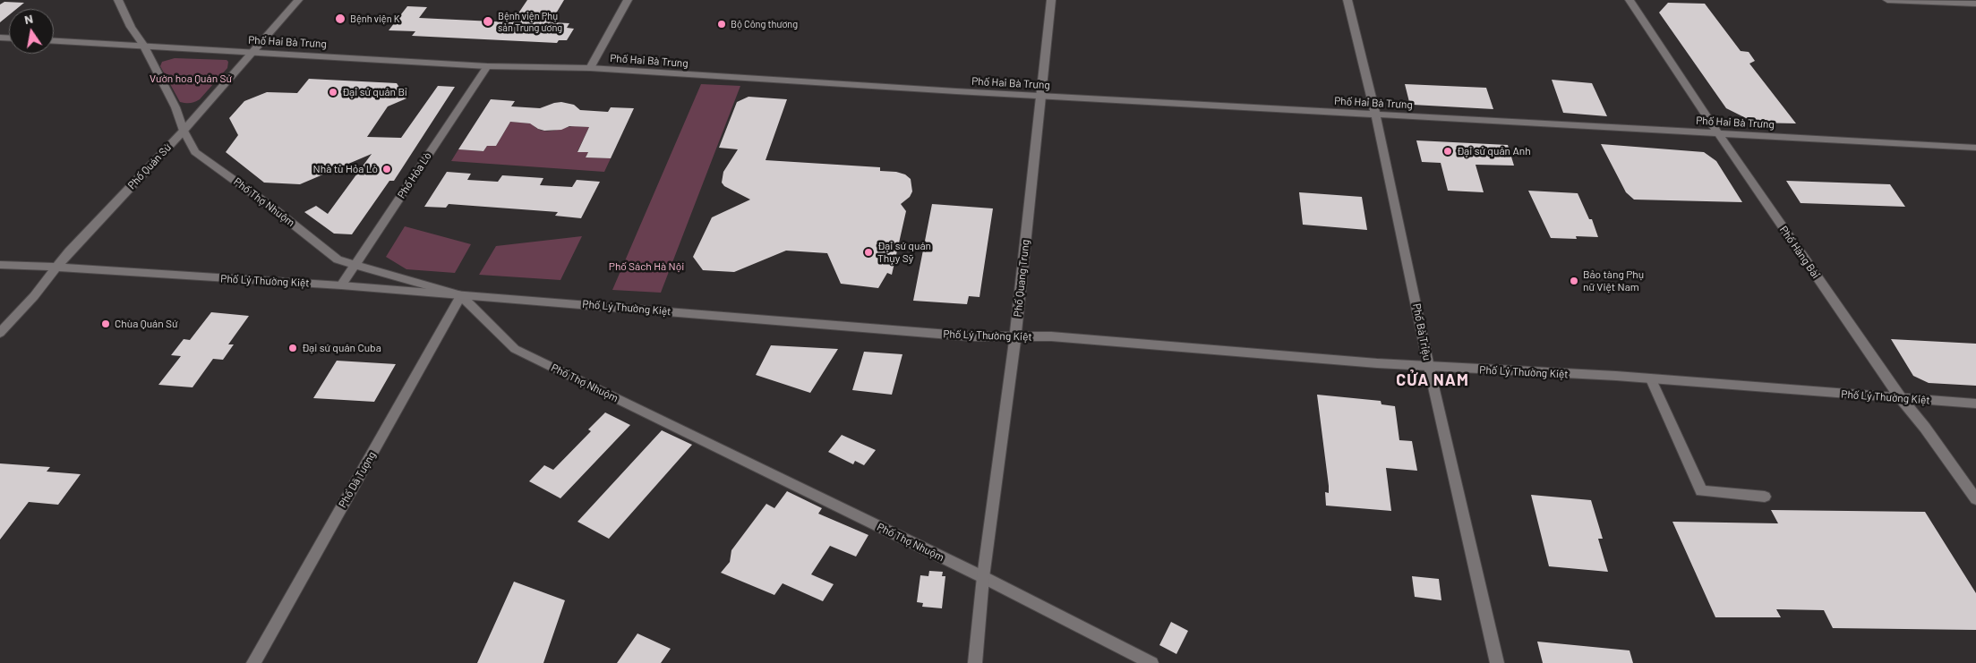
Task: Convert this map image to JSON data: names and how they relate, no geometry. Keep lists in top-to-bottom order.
{
  "streets": {
    "street": [
      "Phố Hai Bà Trưng",
      "Phố Quán Sứ",
      "Phố Hỏa Lò",
      "Phố Thợ Nhuộm",
      "Phố Hàng Bài",
      "Phố Quang Trung",
      "Phố Lý Thường Kiệt",
      "Phố Bà Triệu",
      "Phố Dã Tượng"
    ]
  },
  "crossings": [
    ["Phố Hai Bà Trưng", "Phố Quán Sứ"],
    ["Phố Hai Bà Trưng", "Phố Hỏa Lò"],
    ["Phố Hai Bà Trưng", "Phố Thợ Nhuộm"],
    ["Phố Hai Bà Trưng", "Phố Hàng Bài"],
    ["Phố Hai Bà Trưng", "Phố Quang Trung"],
    ["Phố Hai Bà Trưng", "Phố Bà Triệu"],
    ["Phố Quán Sứ", "Phố Thợ Nhuộm"],
    ["Phố Quán Sứ", "Phố Lý Thường Kiệt"],
    ["Phố Hỏa Lò", "Phố Thợ Nhuộm"],
    ["Phố Hỏa Lò", "Phố Lý Thường Kiệt"],
    ["Phố Thợ Nhuộm", "Phố Quang Trung"],
    ["Phố Thợ Nhuộm", "Phố Lý Thường Kiệt"],
    ["Phố Thợ Nhuộm", "Phố Dã Tượng"],
    ["Phố Hàng Bài", "Phố Lý Thường Kiệt"],
    ["Phố Quang Trung", "Phố Lý Thường Kiệt"],
    ["Phố Lý Thường Kiệt", "Phố Bà Triệu"],
    ["Phố Lý Thường Kiệt", "Phố Dã Tượng"]
  ],
  "districts": ["CỬA NAM"],
  "parks": ["Vườn hoa Quán Sứ", "Phố Sách Hà Nội"],
  "places": [
    "Bệnh viện K",
    "Bệnh viện Phụ sản Trung ương",
    "Bộ Công thương",
    "Đại sứ quán Bỉ",
    "Đại sứ quán Anh",
    "Nhà tù Hỏa Lò",
    "Đại sứ quán Thụy Sỹ",
    "Bảo tàng Phụ nữ Việt Nam",
    "Chùa Quán Sứ",
    "Đại sứ quán Cuba"
  ],
  "north": "top"
}
